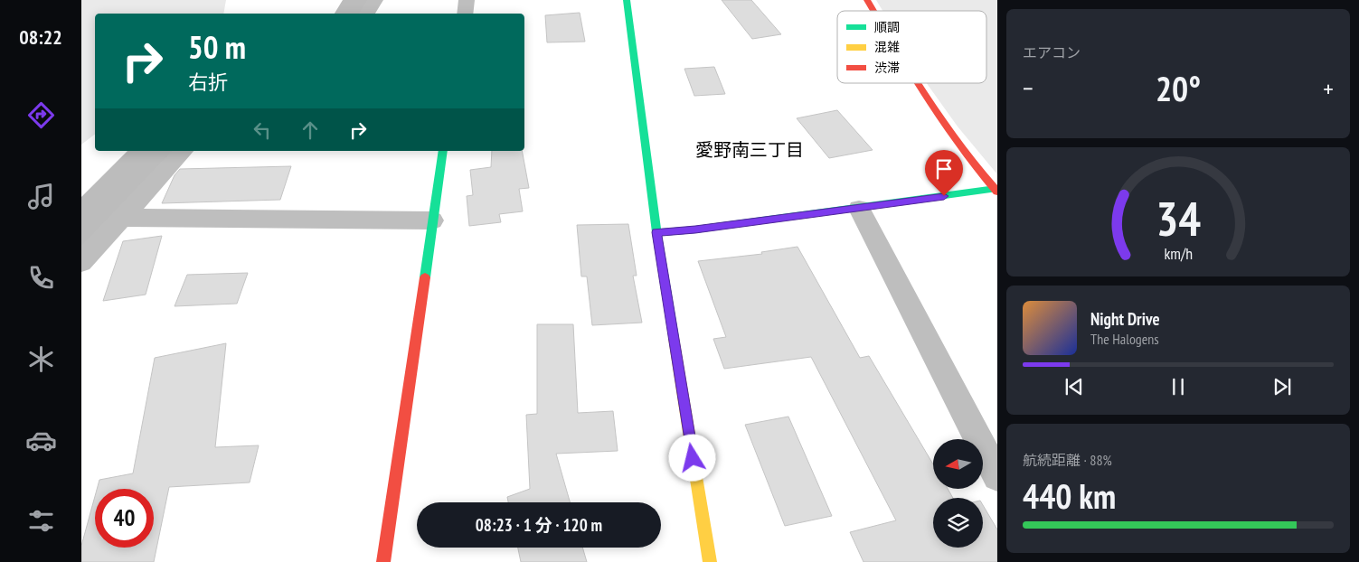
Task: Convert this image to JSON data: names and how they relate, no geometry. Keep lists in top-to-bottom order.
{
  "districts": ["愛野南三丁目"],
  "legend": ["順調", "混雑", "渋滞"],
  "north": "left",
  "page": {
    "tabs": "08:22",
    "tile": [
      "エアコン",
      ["航続距離 · 88%", "440 km"]
    ],
    "turn": ["50 m", "右折"],
    "heat": ["−", "20°", "+"],
    "song": ["Night Drive", "The Halogens"],
    "limit": "40",
    "trip": "08:23 · 1 分 · 120 m",
    "gauge": ["34", "km/h"]
  }
}
